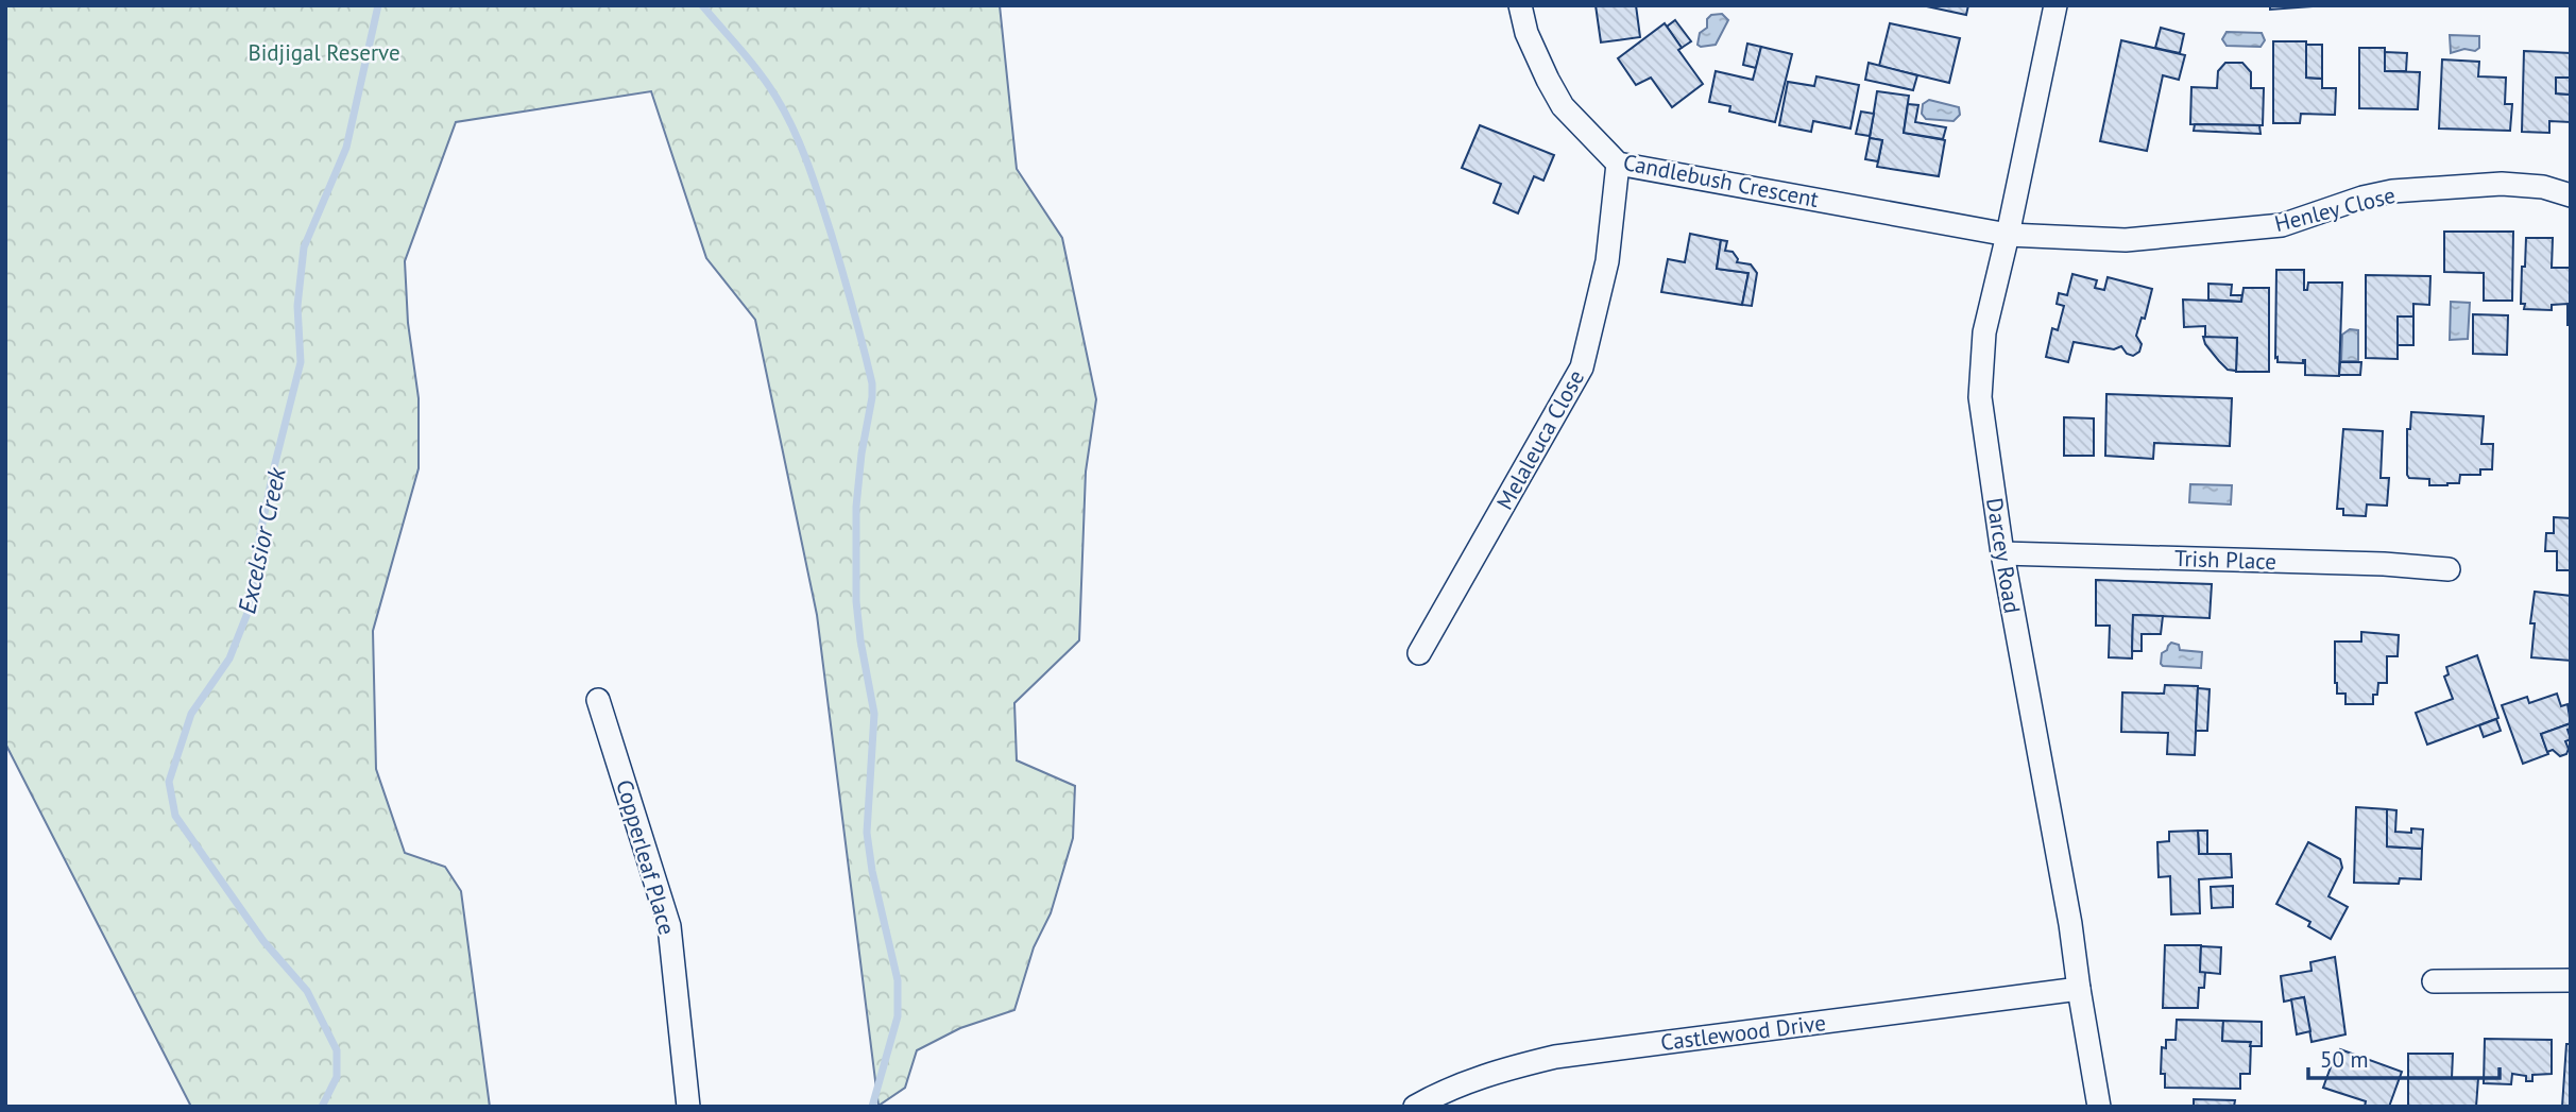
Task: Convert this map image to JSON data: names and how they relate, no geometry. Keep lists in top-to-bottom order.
{
  "streets": {
    "street": [
      "Candlebush Crescent",
      "Henley Close",
      "Melaleuca Close",
      "Darcey Road",
      "Trish Place",
      "Copperleaf Place",
      "Castlewood Drive"
    ]
  },
  "crossings": [
    ["Candlebush Crescent", "Henley Close"],
    ["Candlebush Crescent", "Melaleuca Close"],
    ["Candlebush Crescent", "Darcey Road"],
    ["Henley Close", "Darcey Road"],
    ["Darcey Road", "Trish Place"],
    ["Darcey Road", "Castlewood Drive"]
  ],
  "water": ["Excelsior Creek"],
  "parks": ["Bidjigal Reserve"],
  "scale_bar": "50 m"
}
